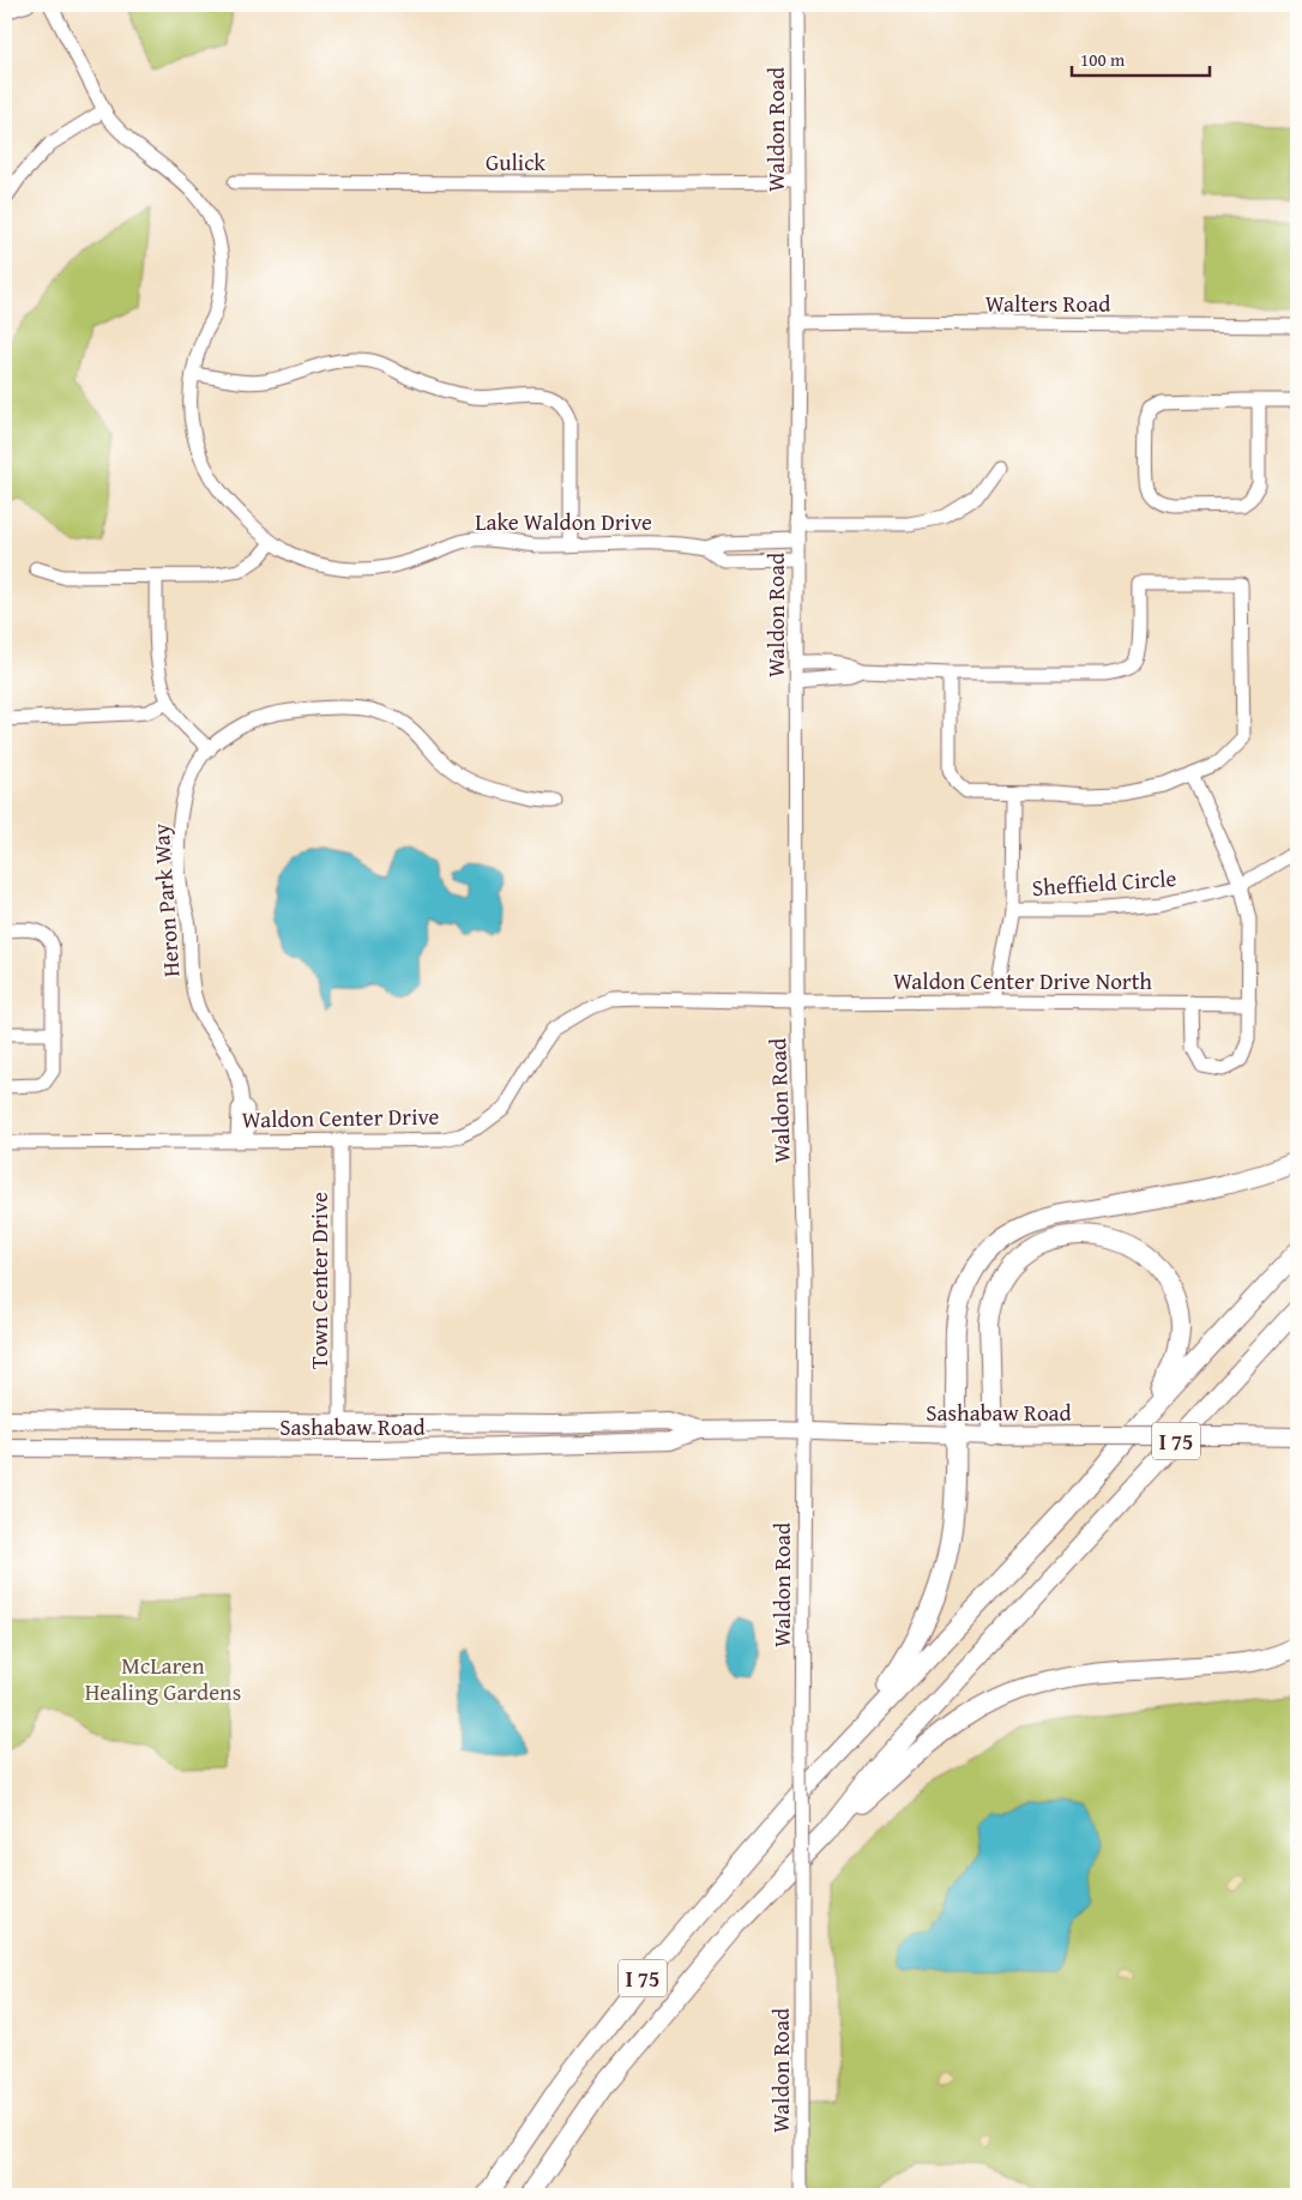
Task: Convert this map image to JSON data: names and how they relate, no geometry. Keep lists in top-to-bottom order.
{
  "streets": {
    "highway": ["I 75"],
    "main road": ["Sashabaw Road"],
    "street": [
      "Waldon Road",
      "Gulick",
      "Walters Road",
      "Lake Waldon Drive",
      "Sheffield Circle",
      "Heron Park Way",
      "Waldon Center Drive North",
      "Waldon Center Drive",
      "Town Center Drive"
    ]
  },
  "crossings": [
    ["Waldon Road", "Gulick"],
    ["Waldon Road", "Walters Road"],
    ["Waldon Road", "Lake Waldon Drive"],
    ["Waldon Road", "Waldon Center Drive North"],
    ["Waldon Road", "Waldon Center Drive"],
    ["Waldon Road", "Sashabaw Road"],
    ["Heron Park Way", "Waldon Center Drive"],
    ["Waldon Center Drive North", "Waldon Center Drive"],
    ["Waldon Center Drive", "Town Center Drive"],
    ["Town Center Drive", "Sashabaw Road"]
  ],
  "parks": ["McLaren Healing Gardens"],
  "scale_bar": "100 m"
}
